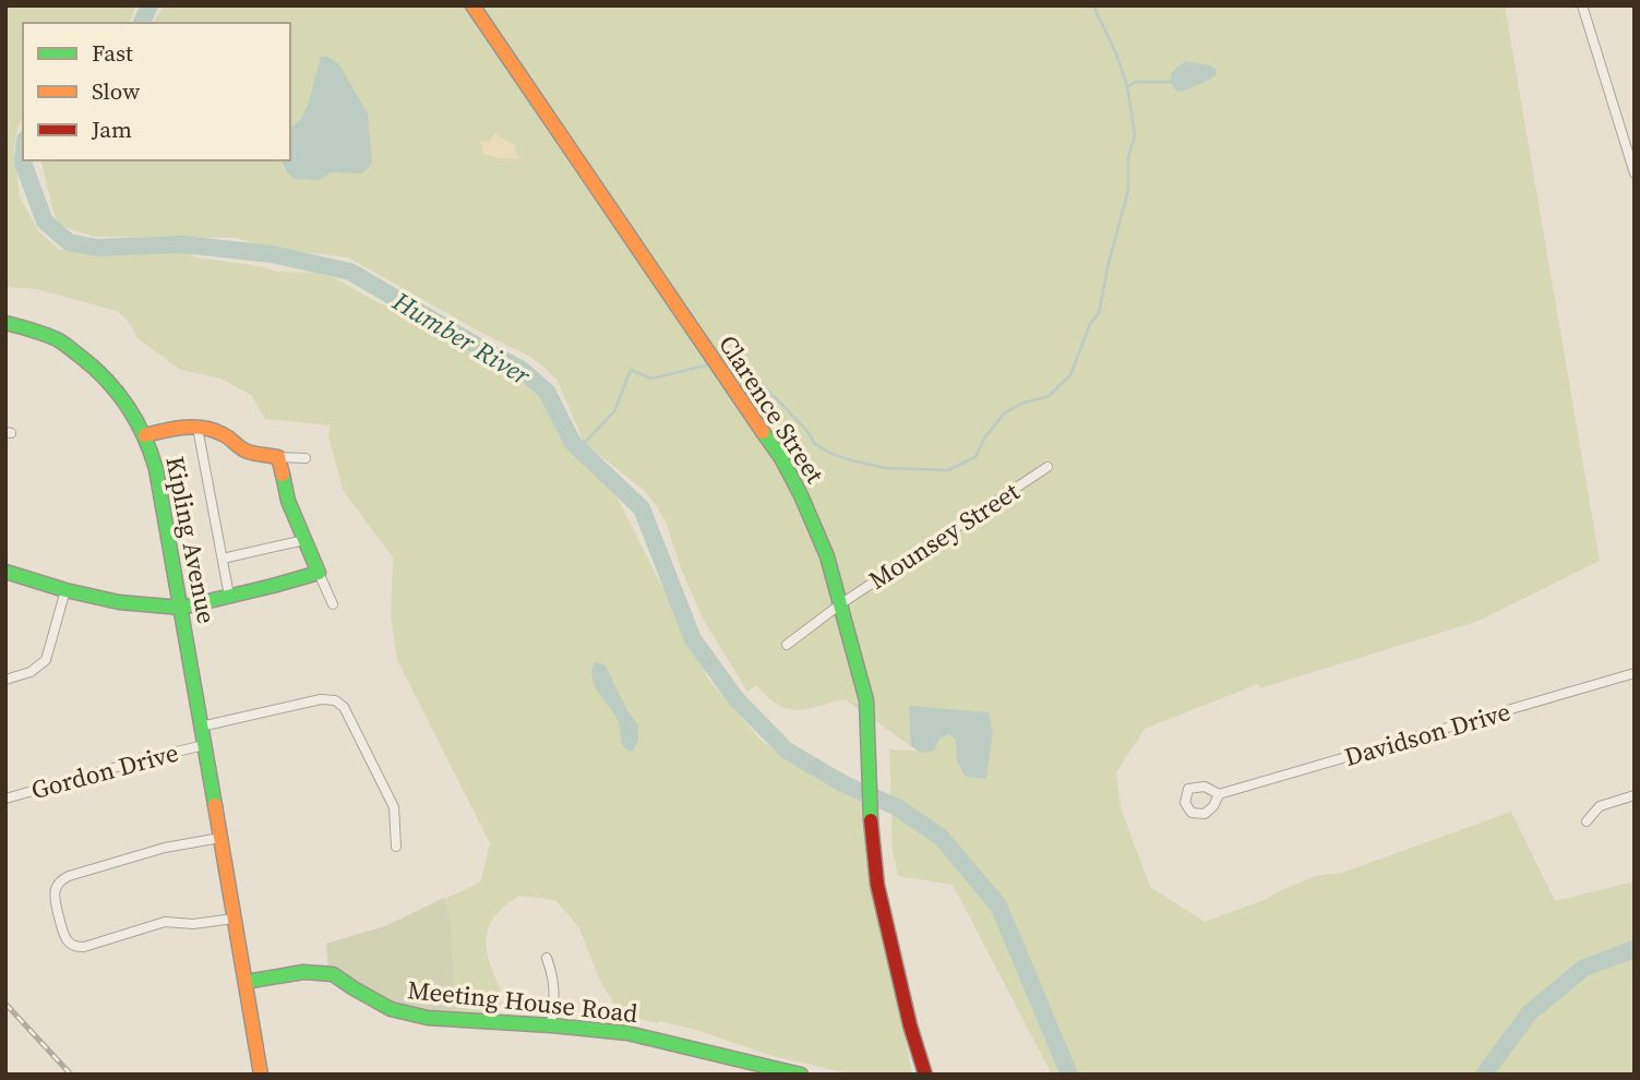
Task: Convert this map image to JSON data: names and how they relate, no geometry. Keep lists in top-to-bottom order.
{
  "streets": {
    "street": [
      "Clarence Street",
      "Mounsey Street",
      "Kipling Avenue",
      "Davidson Drive",
      "Gordon Drive",
      "Meeting House Road"
    ]
  },
  "crossings": [
    ["Clarence Street", "Mounsey Street"],
    ["Kipling Avenue", "Gordon Drive"],
    ["Kipling Avenue", "Meeting House Road"]
  ],
  "water": ["Humber River"],
  "legend": ["Fast", "Slow", "Jam"]
}
